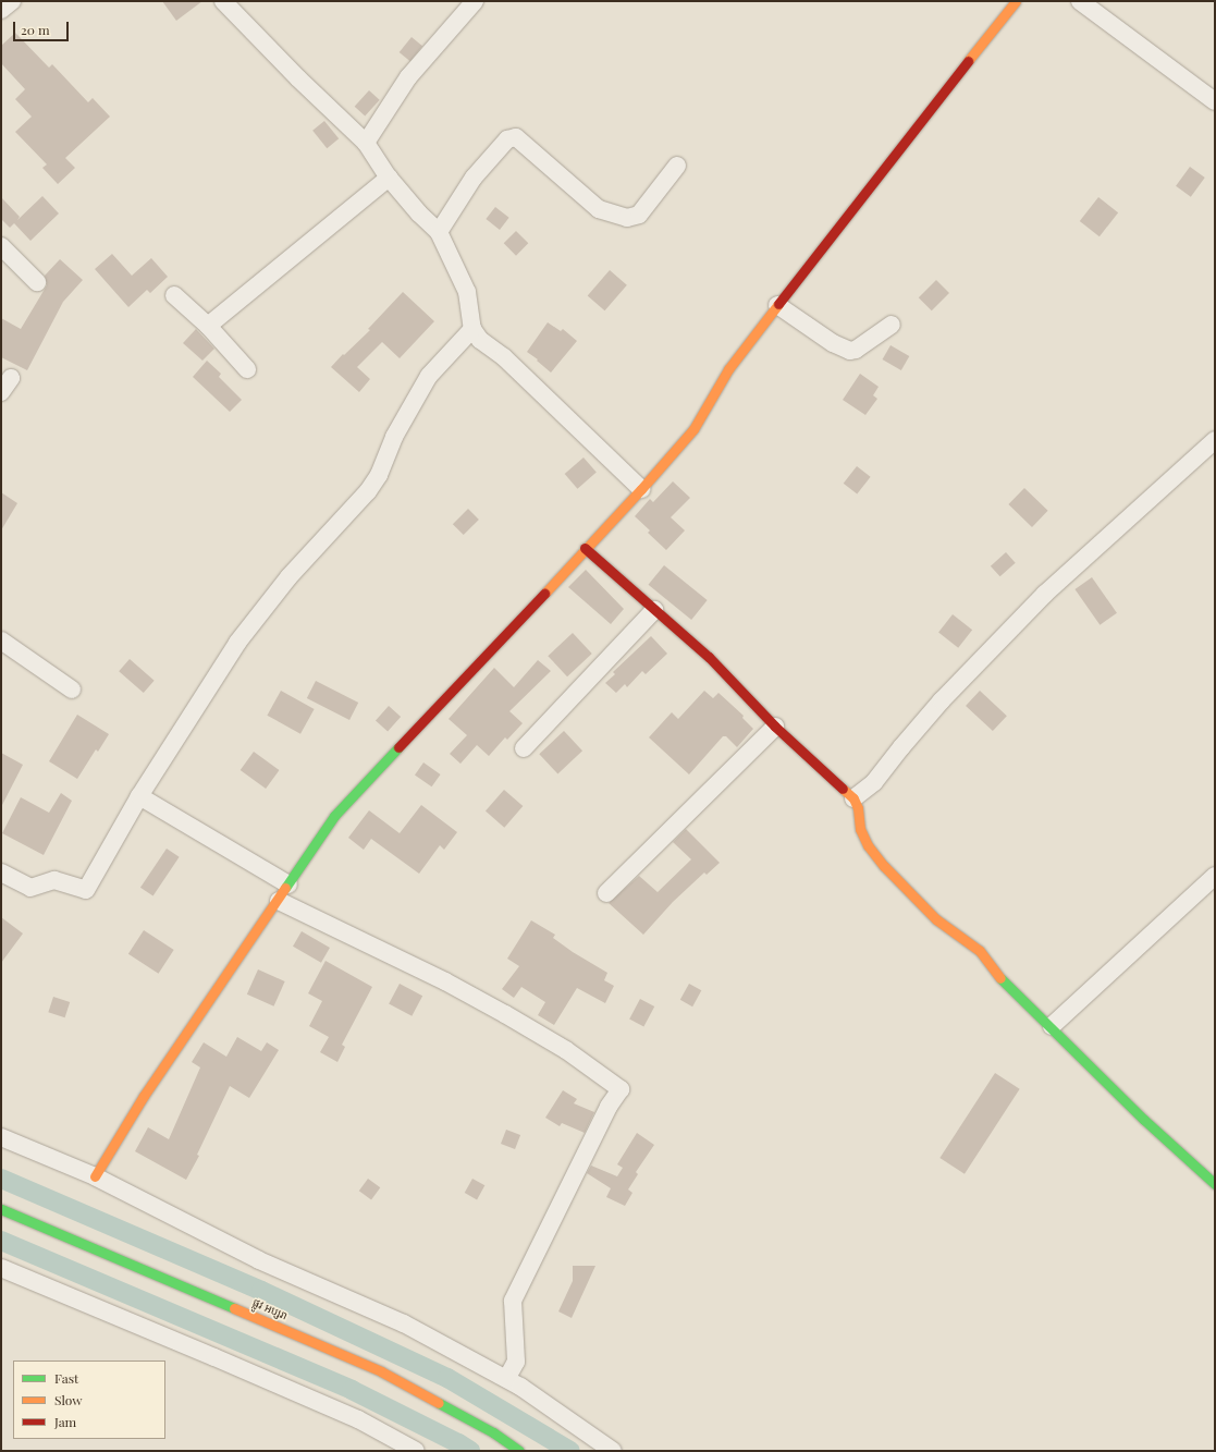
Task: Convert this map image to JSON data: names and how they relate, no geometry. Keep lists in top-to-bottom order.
{
  "streets": {
    "street": ["ផ្លូវ អប្សរា"]
  },
  "legend": ["Fast", "Slow", "Jam"],
  "scale_bar": "20 m"
}
